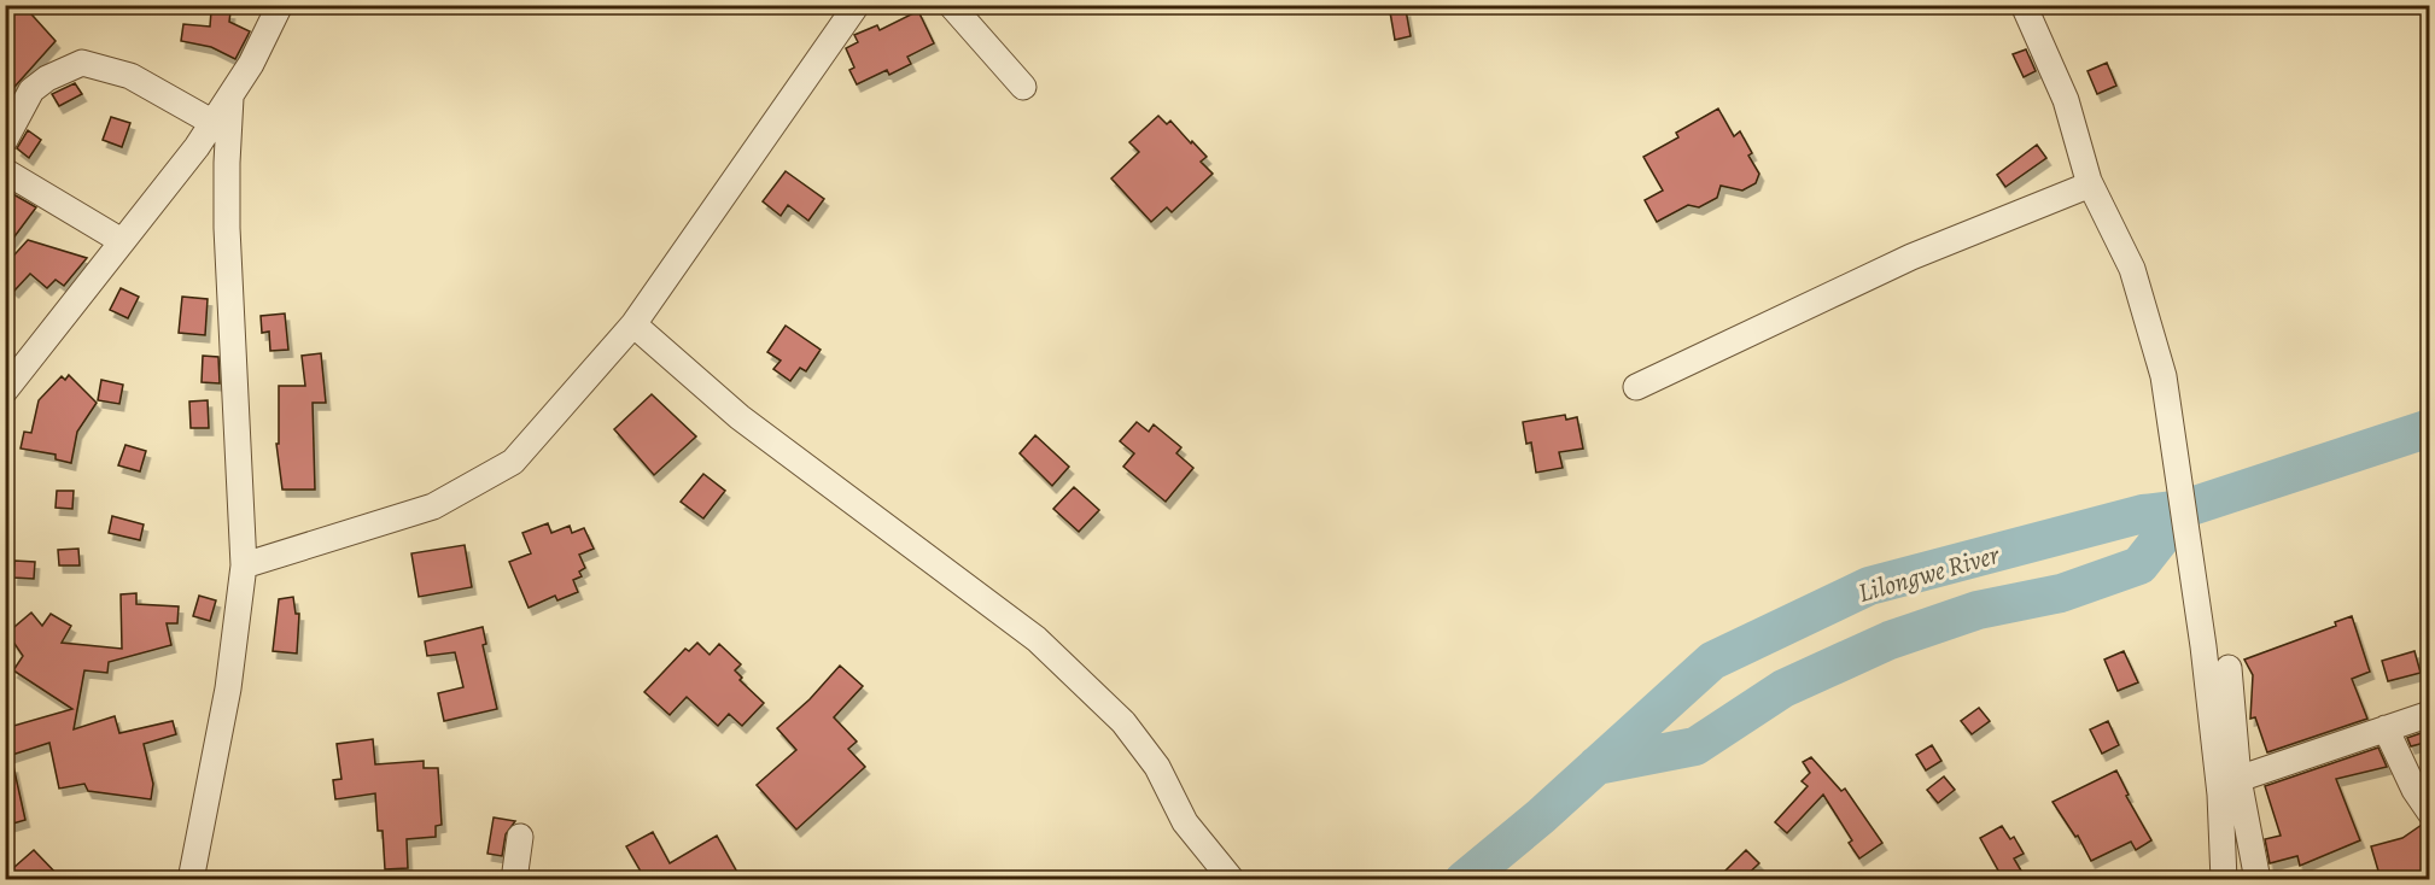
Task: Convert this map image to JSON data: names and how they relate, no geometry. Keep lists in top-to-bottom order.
{
  "water": ["Lilongwe River"]
}
